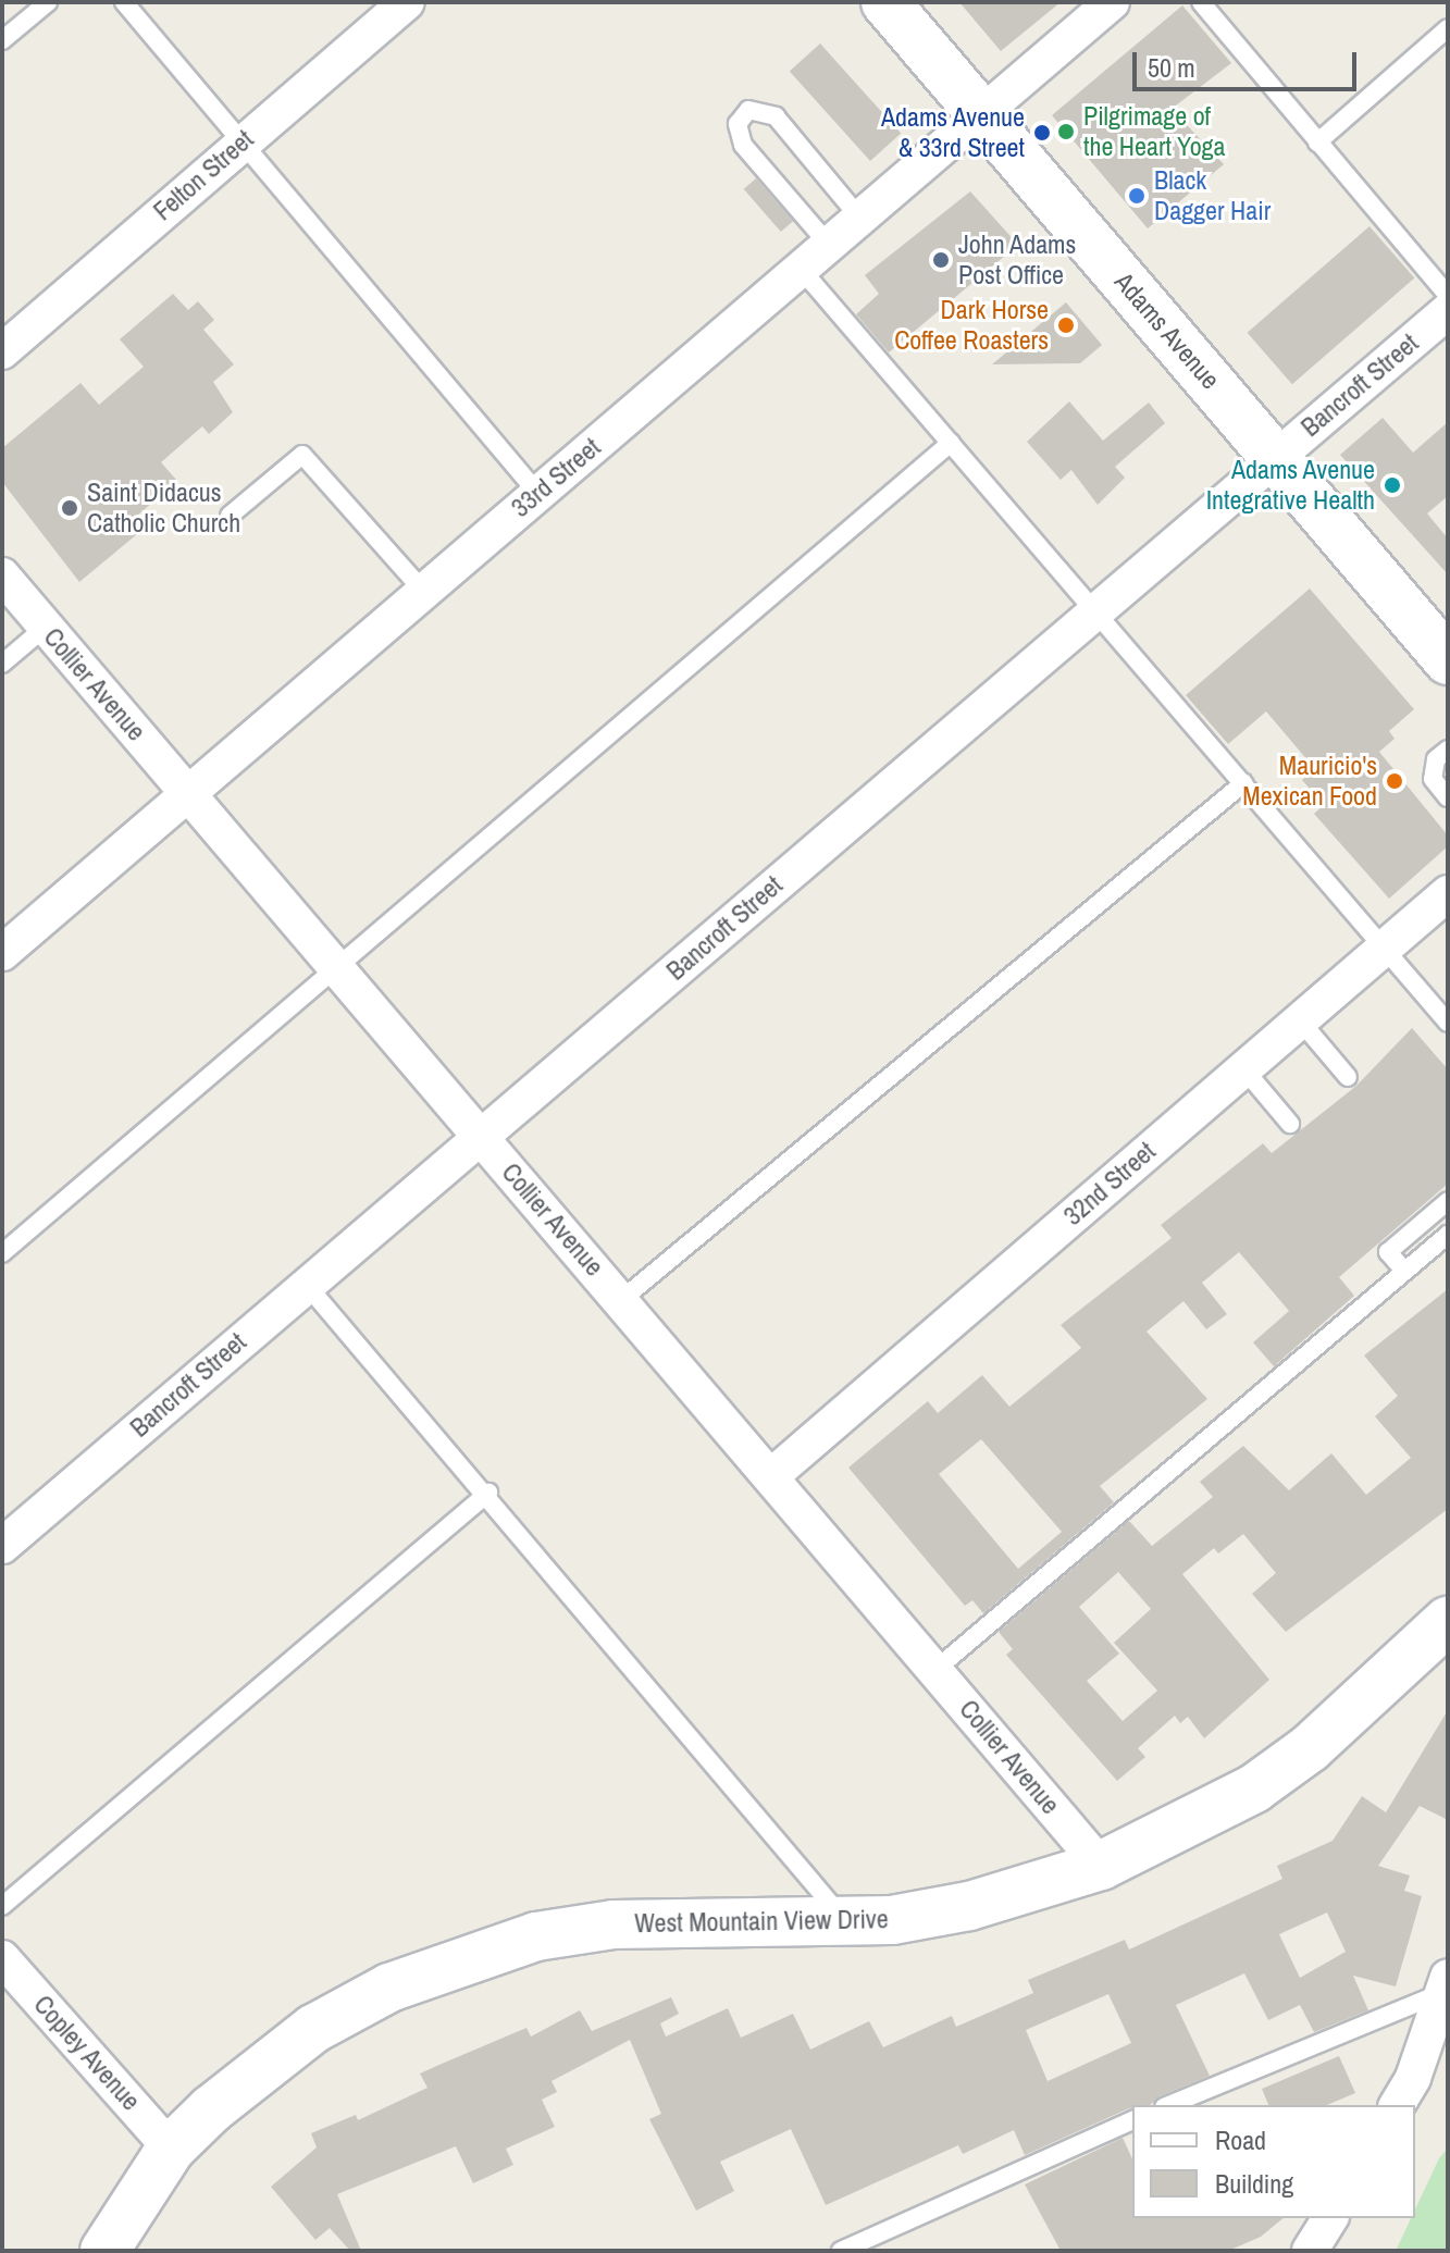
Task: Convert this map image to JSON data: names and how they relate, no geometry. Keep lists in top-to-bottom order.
{
  "streets": {
    "street": [
      "Felton Street",
      "Adams Avenue",
      "Bancroft Street",
      "33rd Street",
      "Collier Avenue",
      "32nd Street",
      "West Mountain View Drive",
      "Copley Avenue"
    ]
  },
  "crossings": [
    ["Adams Avenue", "Bancroft Street"],
    ["Adams Avenue", "33rd Street"],
    ["Bancroft Street", "Collier Avenue"],
    ["33rd Street", "Collier Avenue"],
    ["Collier Avenue", "32nd Street"],
    ["Collier Avenue", "West Mountain View Drive"],
    ["West Mountain View Drive", "Copley Avenue"]
  ],
  "places": [
    "Pilgrimage of the Heart Yoga",
    "Adams Avenue & 33rd Street",
    "Black Dagger Hair",
    "John Adams Post Office",
    "Dark Horse Coffee Roasters",
    "Adams Avenue Integrative Health",
    "Saint Didacus Catholic Church",
    "Mauricio's Mexican Food"
  ],
  "legend": ["Road", "Building"],
  "scale_bar": "50 m"
}
